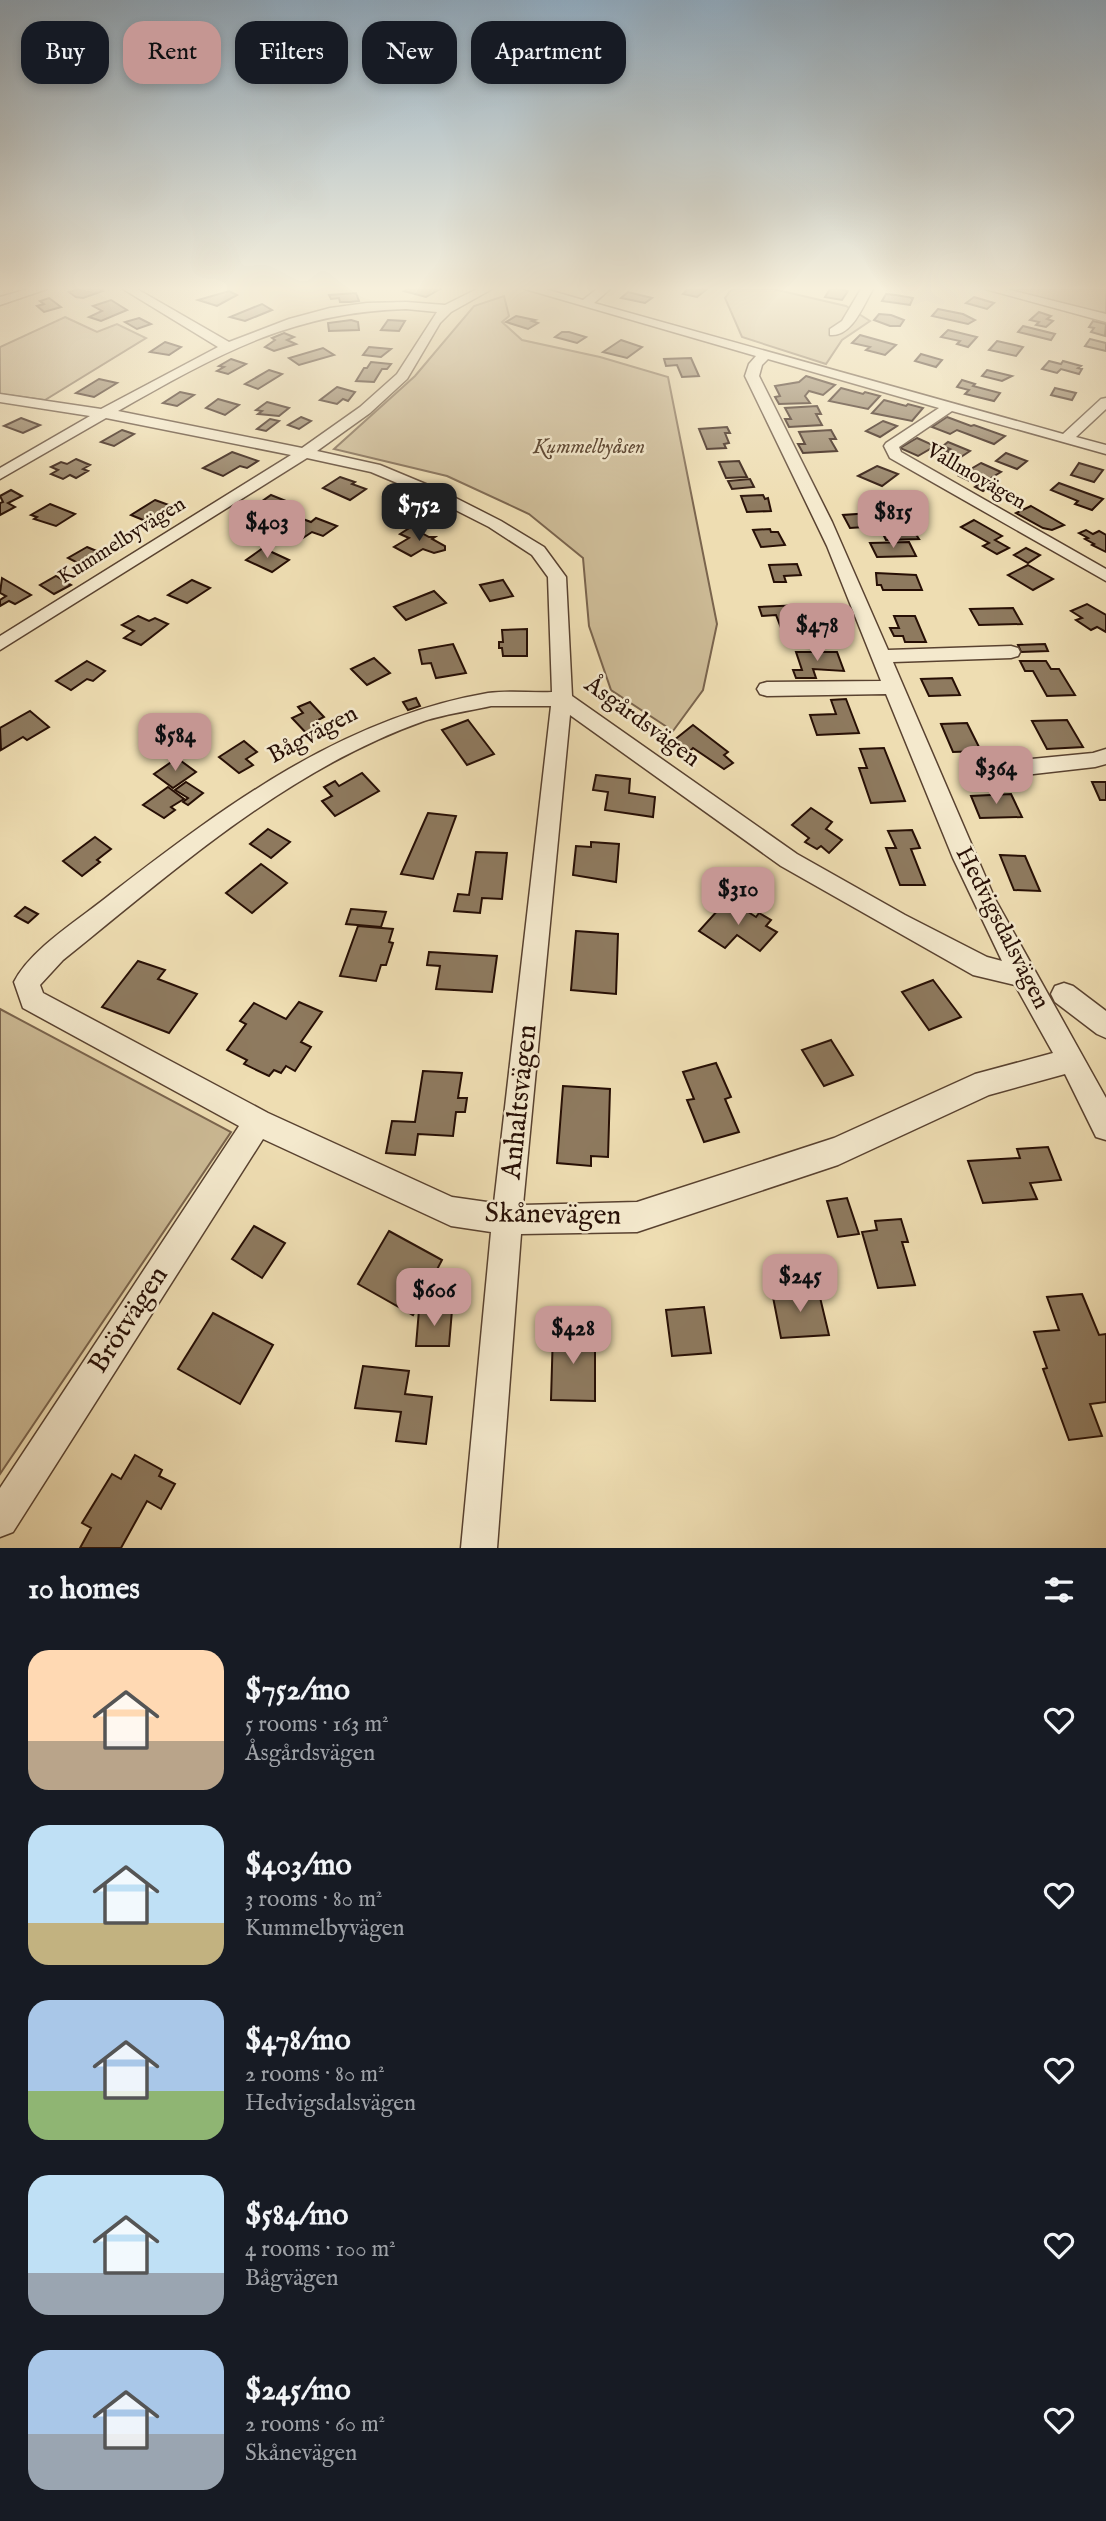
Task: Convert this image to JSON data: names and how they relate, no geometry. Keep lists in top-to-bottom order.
{
  "streets": {
    "street": [
      "Vallmovägen",
      "Kummelbyvägen",
      "Åsgårdsvägen",
      "Bågvägen",
      "Hedvigsdalsvägen",
      "Anhaltsvägen",
      "Skånevägen",
      "Brötvägen"
    ]
  },
  "crossings": [
    ["Kummelbyvägen", "Åsgårdsvägen"],
    ["Åsgårdsvägen", "Bågvägen"],
    ["Åsgårdsvägen", "Hedvigsdalsvägen"],
    ["Åsgårdsvägen", "Anhaltsvägen"],
    ["Bågvägen", "Anhaltsvägen"],
    ["Bågvägen", "Skånevägen"],
    ["Hedvigsdalsvägen", "Skånevägen"],
    ["Anhaltsvägen", "Skånevägen"],
    ["Skånevägen", "Brötvägen"]
  ],
  "parks": ["Kummelbyåsen"],
  "page": {
    "chip": [
      "Buy",
      "Rent",
      "Filters",
      "New",
      "Apartment"
    ],
    "price": [
      "$752",
      "$815",
      "$403",
      "$478",
      "$584",
      "$364",
      "$310",
      "$245",
      "$606",
      "$428"
    ],
    "heading": "10 homes",
    "list": [
      {
        "name": "$752/mo",
        "note": "5 rooms · 163 m² · Åsgårdsvägen"
      },
      {
        "name": "$403/mo",
        "note": "3 rooms · 80 m² · Kummelbyvägen"
      },
      {
        "name": "$478/mo",
        "note": "2 rooms · 80 m² · Hedvigsdalsvägen"
      },
      {
        "name": "$584/mo",
        "note": "4 rooms · 100 m² · Bågvägen"
      },
      {
        "name": "$245/mo",
        "note": "2 rooms · 60 m² · Skånevägen"
      }
    ]
  }
}
